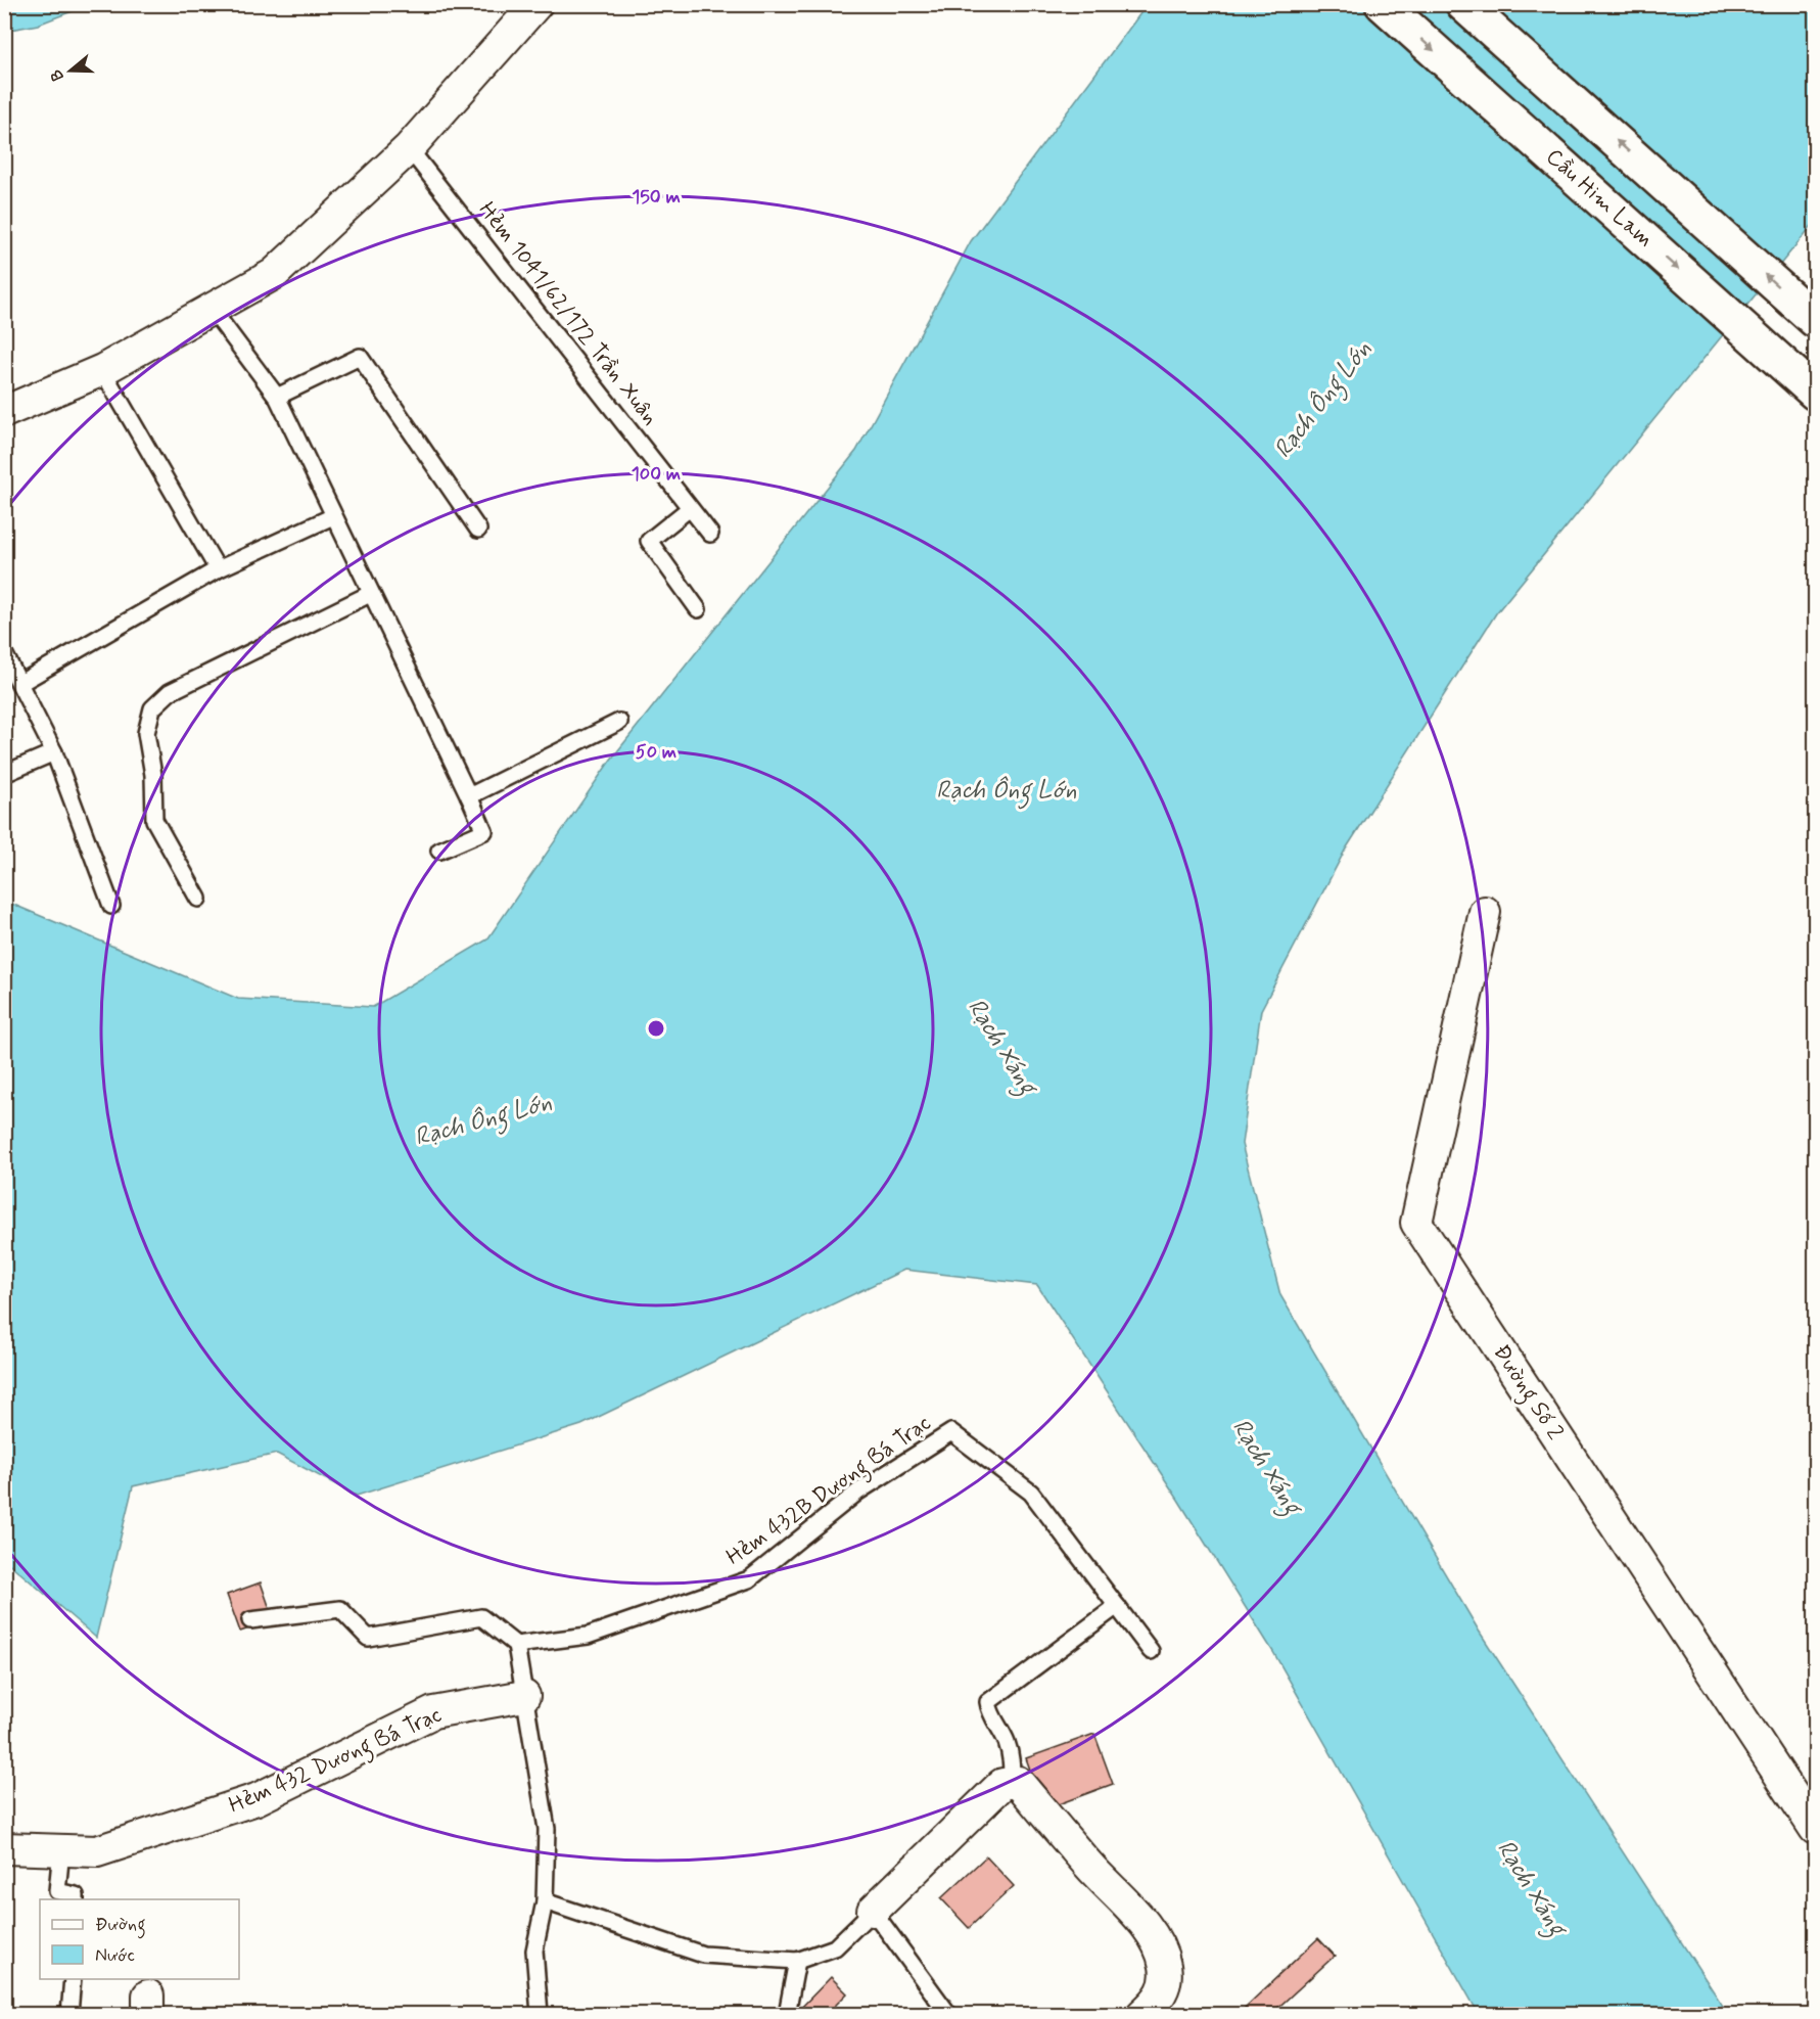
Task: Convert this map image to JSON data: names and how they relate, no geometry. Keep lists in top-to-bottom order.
{
  "streets": {
    "main road": ["Cầu Him Lam"],
    "street": ["Đường Số 2", "Hẻm 432 Dương Bá Trạc"],
    "lane": ["Hẻm 1041/62/172 Trần Xuân", "Hẻm 432B Dương Bá Trạc"]
  },
  "water": ["Rạch Ông Lớn", "Rạch Xáng"],
  "legend": ["Đường", "Nước"],
  "north": "left",
  "rings": ["150 m", "100 m", "50 m"]
}
